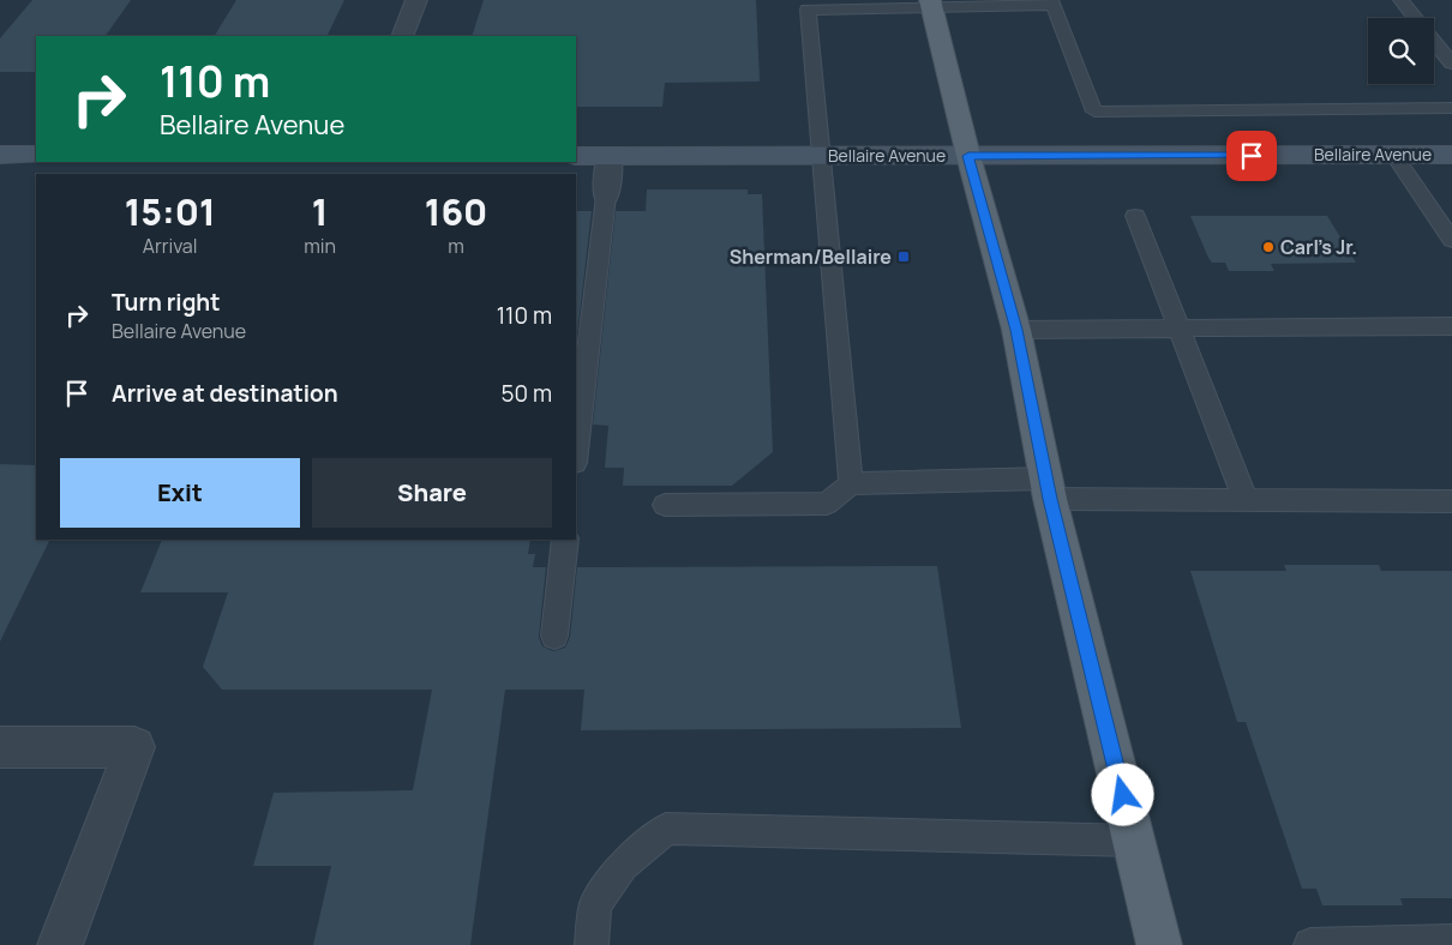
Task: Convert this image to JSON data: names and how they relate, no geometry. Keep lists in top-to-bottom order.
{
  "streets": {
    "street": ["Bellaire Avenue"]
  },
  "places": {
    "other": ["Carl's Jr."],
    "transit": ["Sherman/Bellaire"]
  },
  "page": {
    "turn": ["110 m", "Bellaire Avenue"],
    "eta": [
      "15:01",
      "Arrival",
      "1",
      "min",
      "160",
      "m"
    ],
    "list": [
      {
        "name": "Turn right",
        "note": "Bellaire Avenue",
        "value": "110 m"
      },
      {
        "name": "Arrive at destination",
        "value": "50 m"
      }
    ],
    "buttons": ["Exit", "Share"]
  }
}
